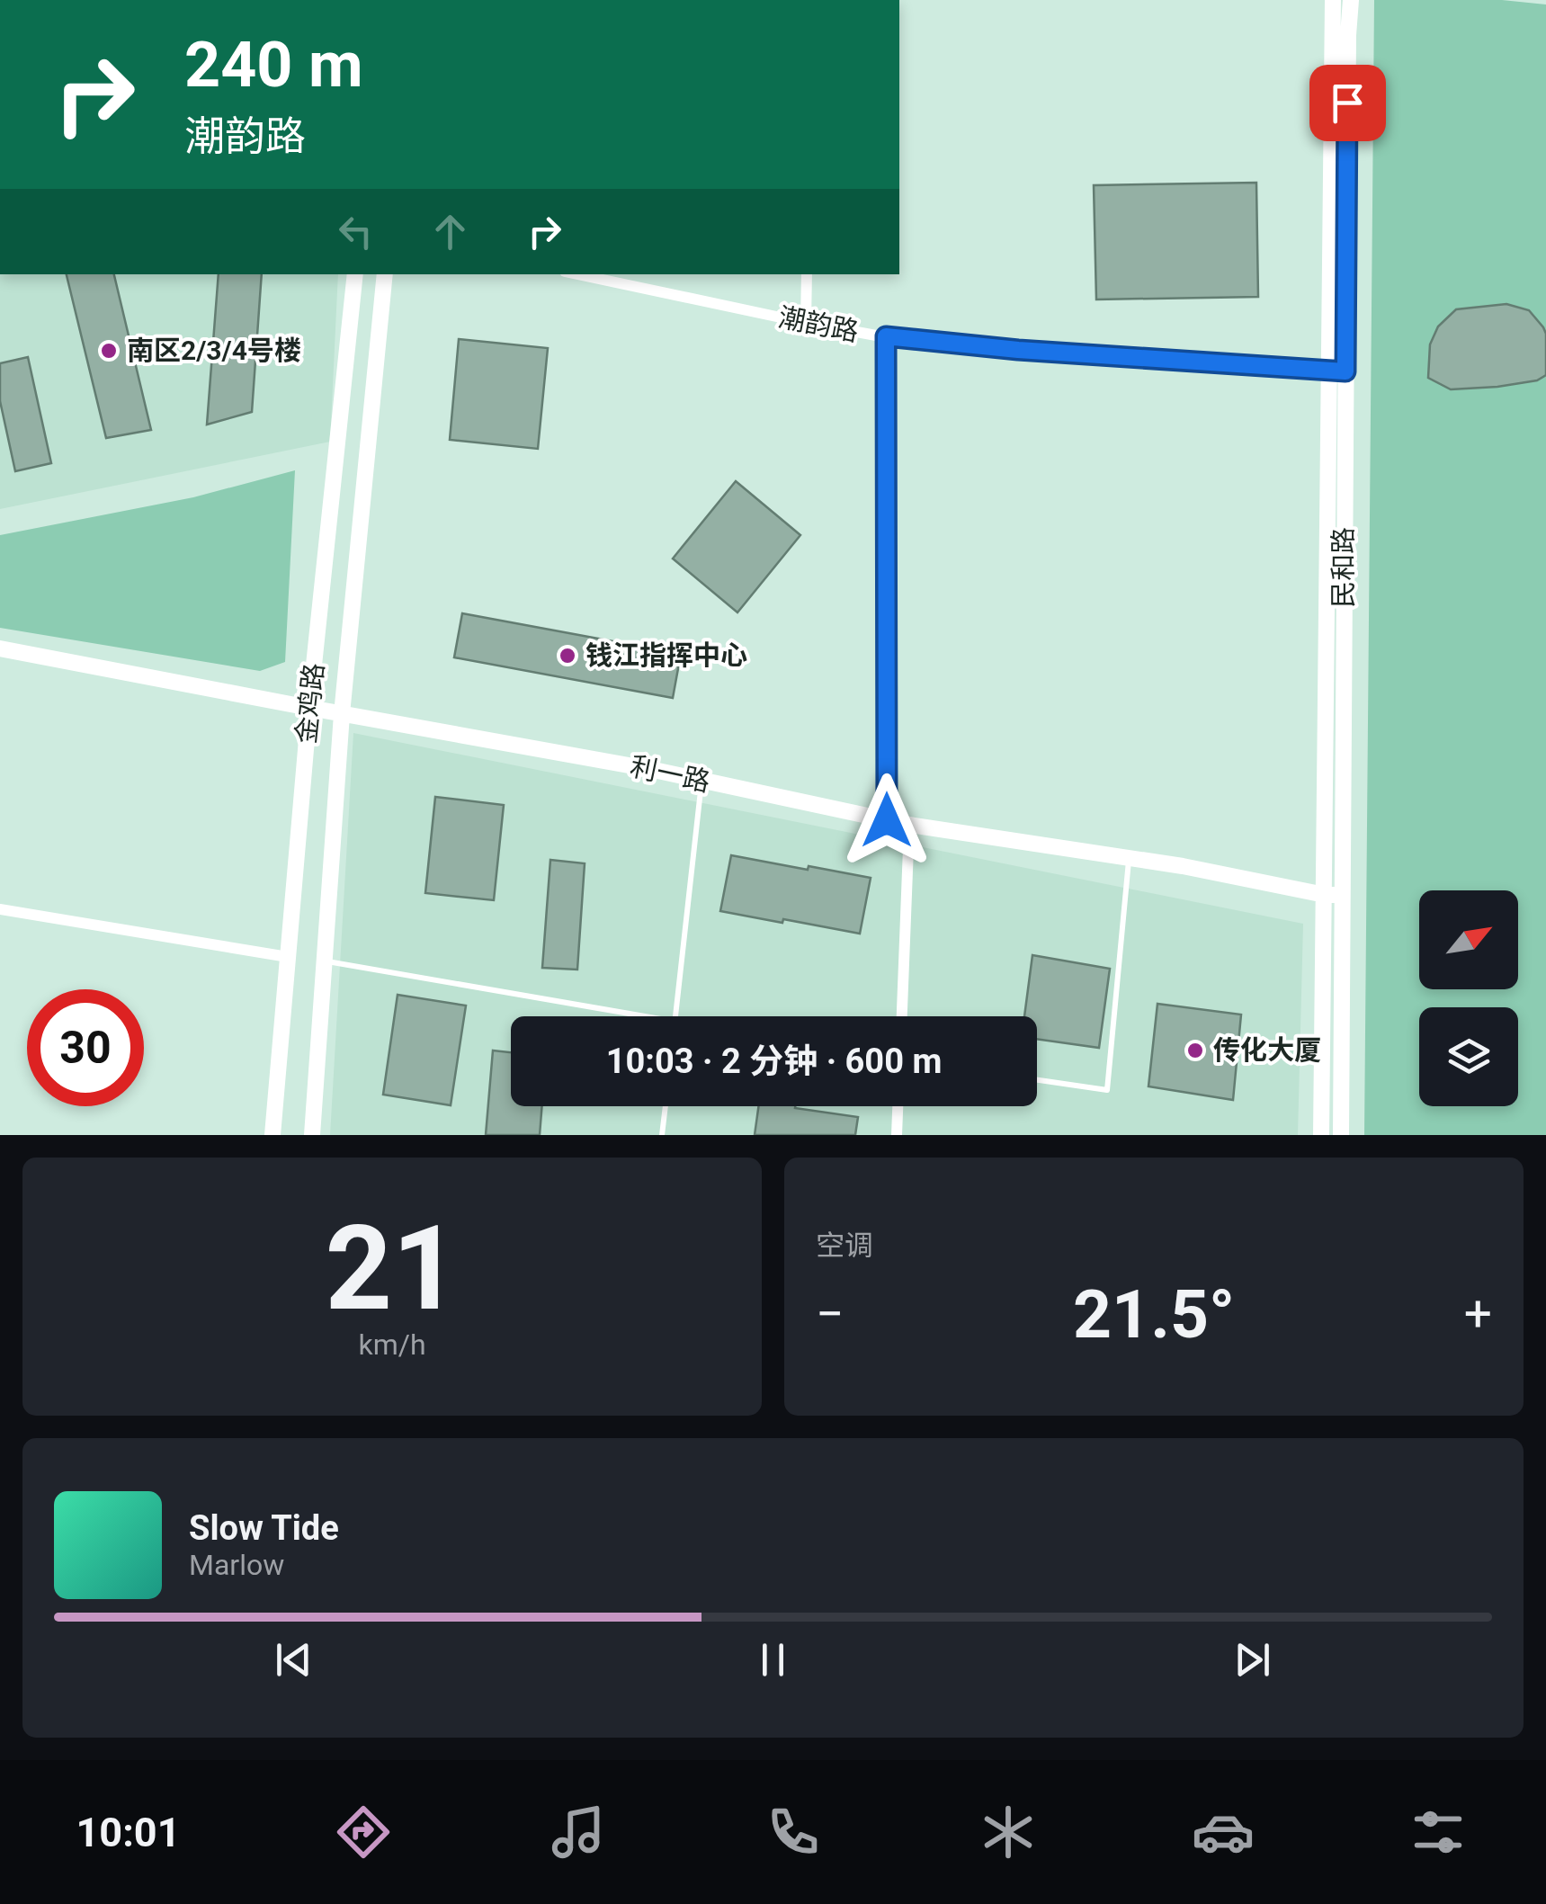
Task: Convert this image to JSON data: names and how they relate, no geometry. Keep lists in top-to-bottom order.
{
  "streets": {
    "main road": ["民和路", "金鸡路", "利一路"],
    "street": ["潮韵路"]
  },
  "crossings": [
    ["潮韵路", "民和路"],
    ["民和路", "利一路"],
    ["金鸡路", "利一路"]
  ],
  "places": ["南区2/3/4号楼", "钱江指挥中心", "传化大厦"],
  "north": "top right",
  "page": {
    "turn": ["240 m", "潮韵路"],
    "limit": "30",
    "trip": "10:03 · 2 分钟 · 600 m",
    "tile": [
      ["21", "km/h"],
      "空调"
    ],
    "heat": ["−", "21.5°", "+"],
    "song": ["Slow Tide", "Marlow"],
    "tabs": "10:01"
  }
}
